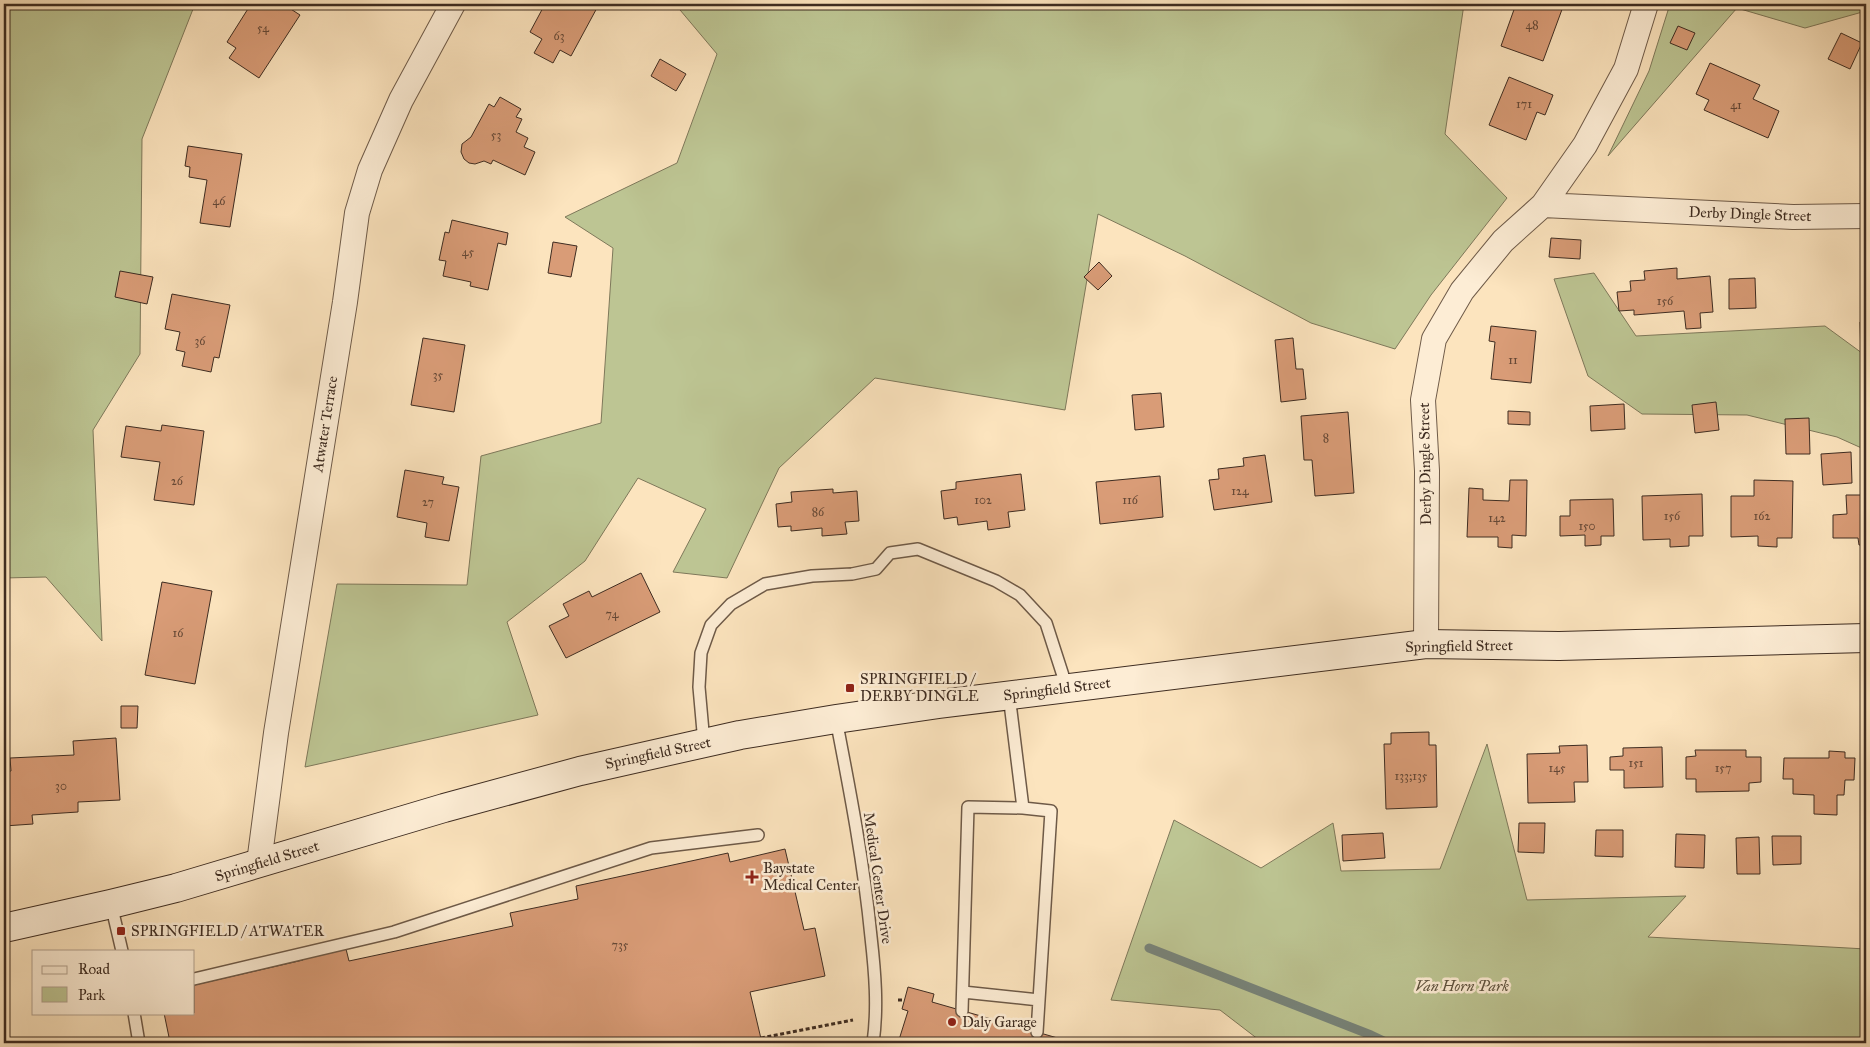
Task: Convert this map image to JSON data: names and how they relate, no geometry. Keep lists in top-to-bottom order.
{
  "streets": {
    "main road": ["Springfield Street"],
    "street": ["Derby Dingle Street", "Atwater Terrace"],
    "lane": ["Medical Center Drive"]
  },
  "crossings": [
    ["Derby Dingle Street", "Springfield Street"],
    ["Atwater Terrace", "Springfield Street"],
    ["Springfield Street", "Medical Center Drive"]
  ],
  "parks": ["Van Horn Park"],
  "places": {
    "transit": ["SPRINGFIELD / DERBY DINGLE", "SPRINGFIELD / ATWATER"],
    "health": ["Baystate Medical Center"],
    "other": ["Daly Garage"]
  },
  "house_numbers": [
    "48",
    "54",
    "63",
    "171",
    "41",
    "53",
    "46",
    "45",
    "156",
    "36",
    "11",
    "35",
    "8",
    "26",
    "124",
    "102",
    "116",
    "27",
    "86",
    "156",
    "162",
    "142",
    "150",
    "74",
    "16",
    "151",
    "145",
    "157",
    "133;135",
    "30",
    "735"
  ],
  "legend": ["Road", "Park"]
}
